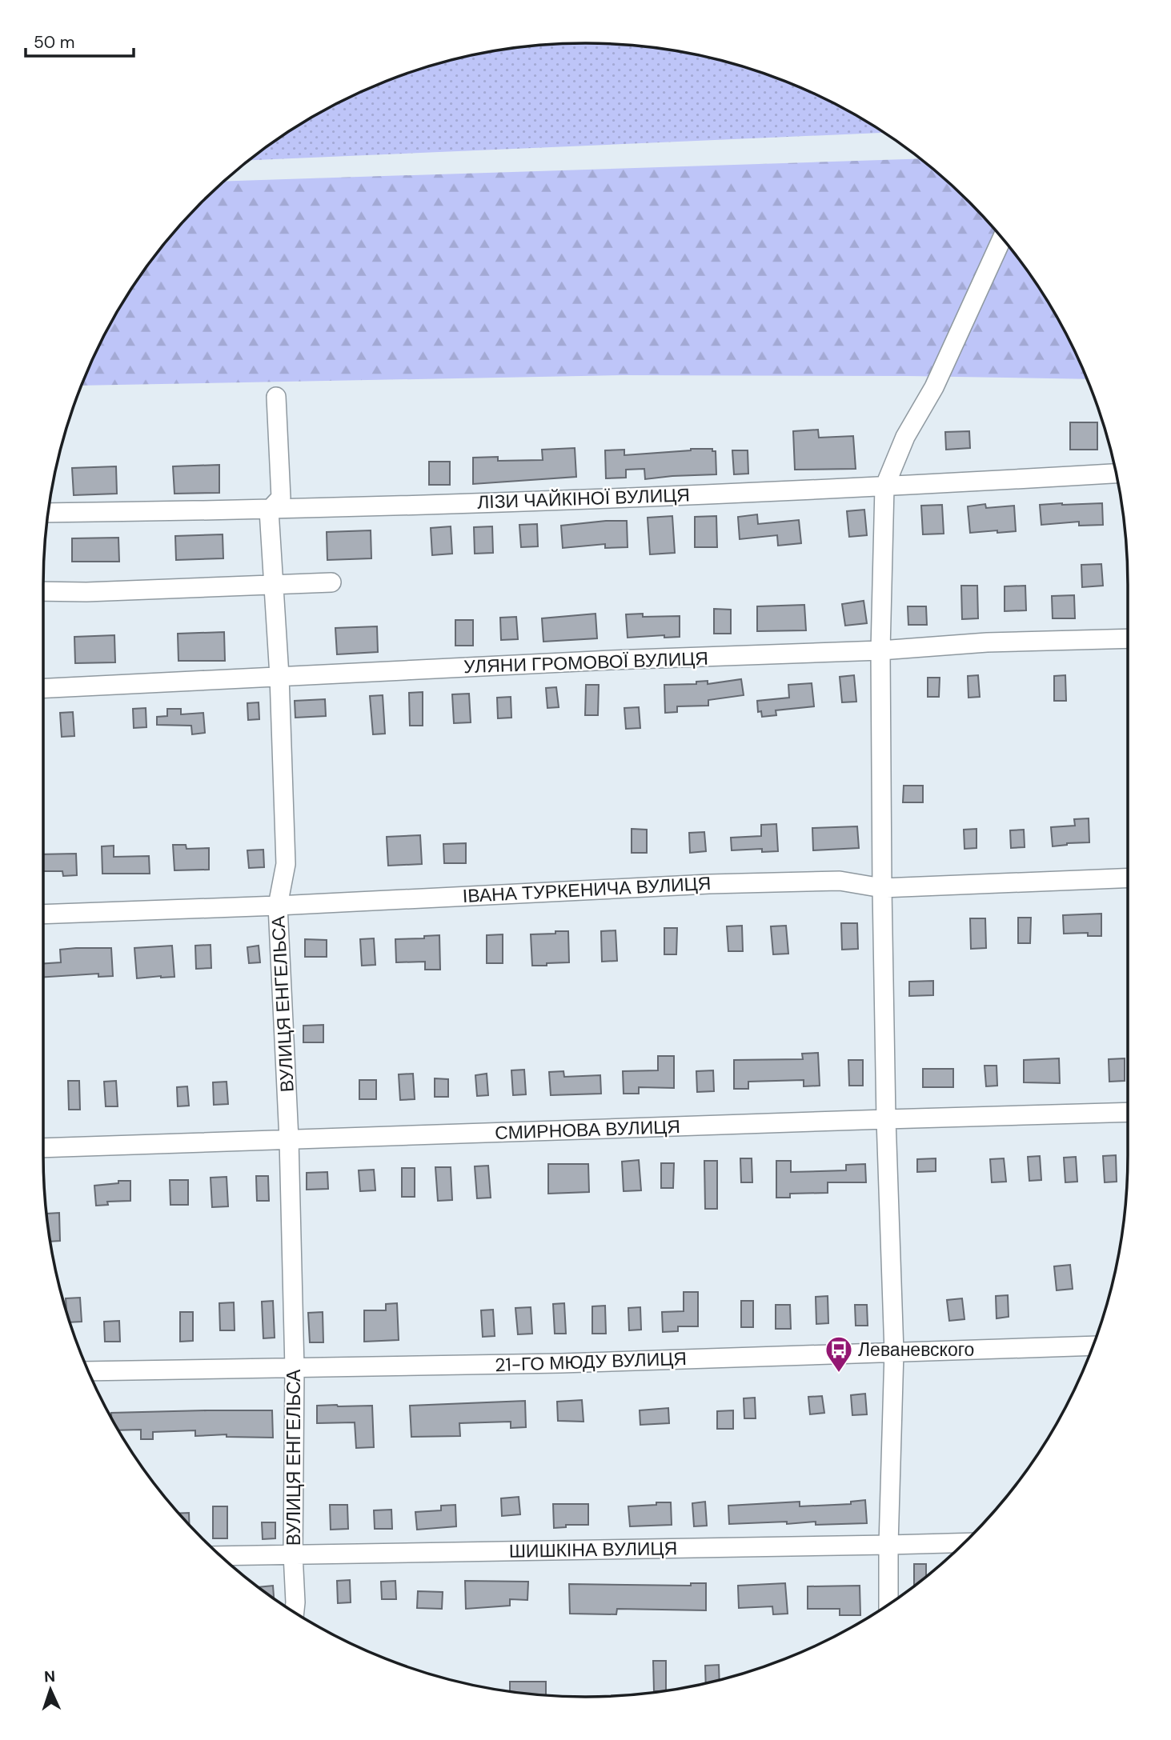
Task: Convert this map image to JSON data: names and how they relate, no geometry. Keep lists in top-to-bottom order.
{
  "streets": {
    "street": [
      "ЛІЗИ ЧАЙКІНОЇ ВУЛИЦЯ",
      "УЛЯНИ ГРОМОВОЇ ВУЛИЦЯ",
      "ІВАНА ТУРКЕНИЧА ВУЛИЦЯ",
      "ВУЛИЦЯ ЕНГЕЛЬСА",
      "СМИРНОВА ВУЛИЦЯ",
      "21-ГО МЮДУ ВУЛИЦЯ",
      "ШИШКІНА ВУЛИЦЯ"
    ]
  },
  "crossings": [
    ["ЛІЗИ ЧАЙКІНОЇ ВУЛИЦЯ", "ВУЛИЦЯ ЕНГЕЛЬСА"],
    ["УЛЯНИ ГРОМОВОЇ ВУЛИЦЯ", "ВУЛИЦЯ ЕНГЕЛЬСА"],
    ["ІВАНА ТУРКЕНИЧА ВУЛИЦЯ", "ВУЛИЦЯ ЕНГЕЛЬСА"],
    ["ВУЛИЦЯ ЕНГЕЛЬСА", "СМИРНОВА ВУЛИЦЯ"],
    ["ВУЛИЦЯ ЕНГЕЛЬСА", "21-ГО МЮДУ ВУЛИЦЯ"],
    ["ВУЛИЦЯ ЕНГЕЛЬСА", "ШИШКІНА ВУЛИЦЯ"]
  ],
  "places": {
    "bus stop": ["Леваневского"]
  },
  "scale_bar": "50 m",
  "north": "top"
}
